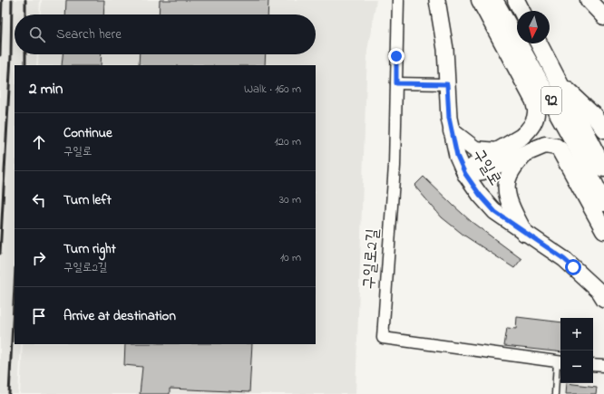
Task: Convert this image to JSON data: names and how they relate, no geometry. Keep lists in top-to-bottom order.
{
  "streets": {
    "main road": ["92", "구일로"],
    "street": ["구일로2길"]
  },
  "north": "bottom",
  "page": {
    "search": "Search here",
    "heading": ["2 min", "Walk · 160 m"],
    "list": [
      ["Continue", "구일로", "120 m"],
      ["Turn left", "30 m"],
      ["Turn right", "구일로2길", "10 m"],
      "Arrive at destination"
    ],
    "map_buttons": ["+", "−"]
  }
}
